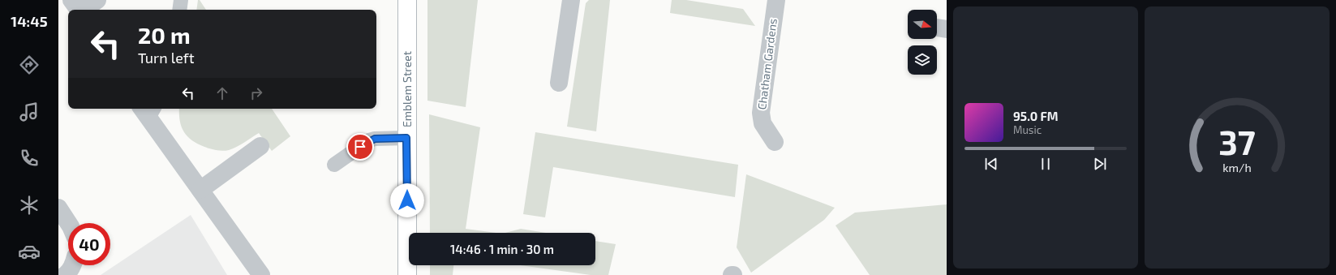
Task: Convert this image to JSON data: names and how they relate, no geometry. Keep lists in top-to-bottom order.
{
  "streets": {
    "street": ["Chatham Gardens", "Emblem Street"]
  },
  "north": "right",
  "page": {
    "tabs": "14:45",
    "turn": ["20 m", "Turn left"],
    "song": ["95.0 FM", "Music"],
    "limit": "40",
    "trip": "14:46 · 1 min · 30 m",
    "gauge": ["37", "km/h"]
  }
}
